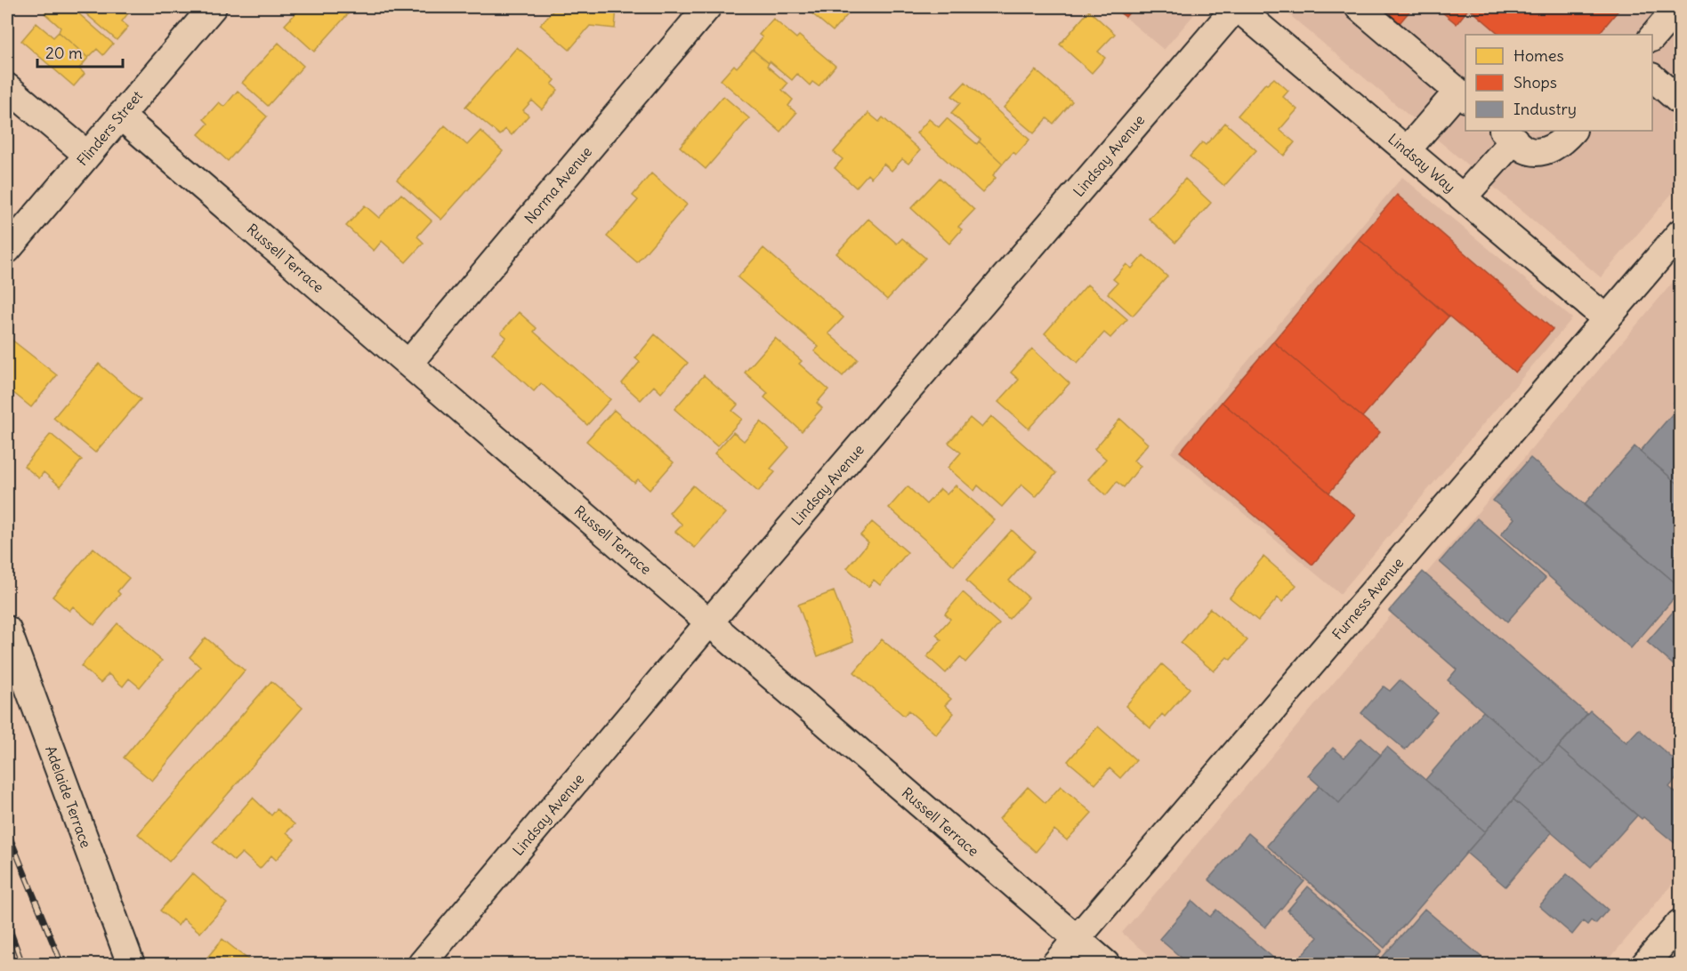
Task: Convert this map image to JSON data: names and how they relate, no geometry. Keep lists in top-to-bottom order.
{
  "streets": {
    "street": [
      "Flinders Street",
      "Lindsay Avenue",
      "Lindsay Way",
      "Norma Avenue",
      "Russell Terrace",
      "Furness Avenue",
      "Adelaide Terrace"
    ]
  },
  "crossings": [
    ["Flinders Street", "Russell Terrace"],
    ["Lindsay Avenue", "Lindsay Way"],
    ["Lindsay Avenue", "Russell Terrace"],
    ["Lindsay Way", "Furness Avenue"],
    ["Norma Avenue", "Russell Terrace"],
    ["Russell Terrace", "Furness Avenue"]
  ],
  "legend": ["Homes", "Shops", "Industry"],
  "scale_bar": "20 m"
}
